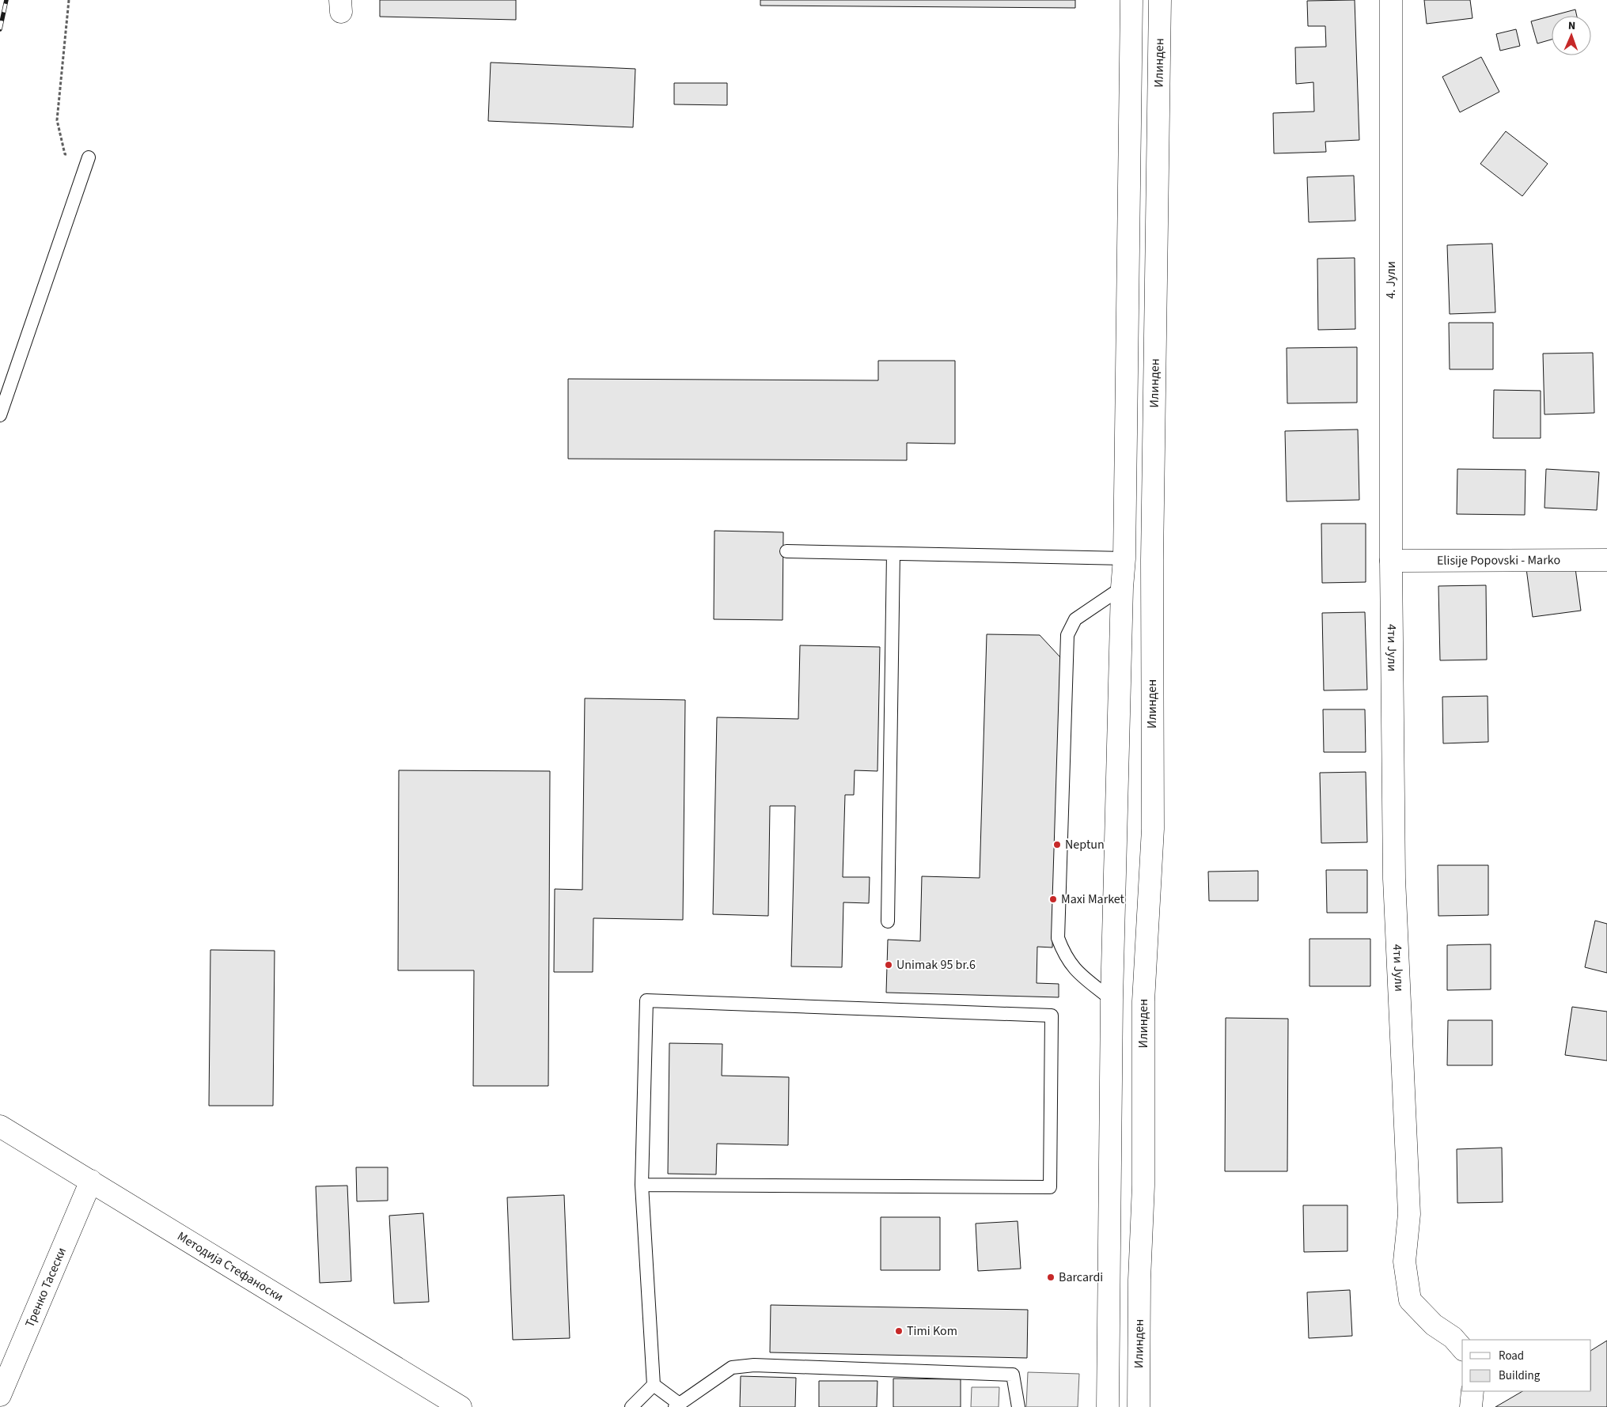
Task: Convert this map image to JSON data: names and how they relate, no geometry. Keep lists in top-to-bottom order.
{
  "streets": {
    "main road": [
      "Илинден",
      "4. Јули",
      "Elisije Popovski - Marko",
      "4ти Јули",
      "Методија Стефаноски",
      "Тренко Тасески"
    ]
  },
  "crossings": [
    ["4. Јули", "Elisije Popovski - Marko"],
    ["4. Јули", "4ти Јули"],
    ["Elisije Popovski - Marko", "4ти Јули"],
    ["Методија Стефаноски", "Тренко Тасески"]
  ],
  "places": [
    "Neptun",
    "Maxi Market",
    "Unimak 95 br.6",
    "Barcardi",
    "Timi Kom"
  ],
  "legend": ["Road", "Building"],
  "north": "top"
}
